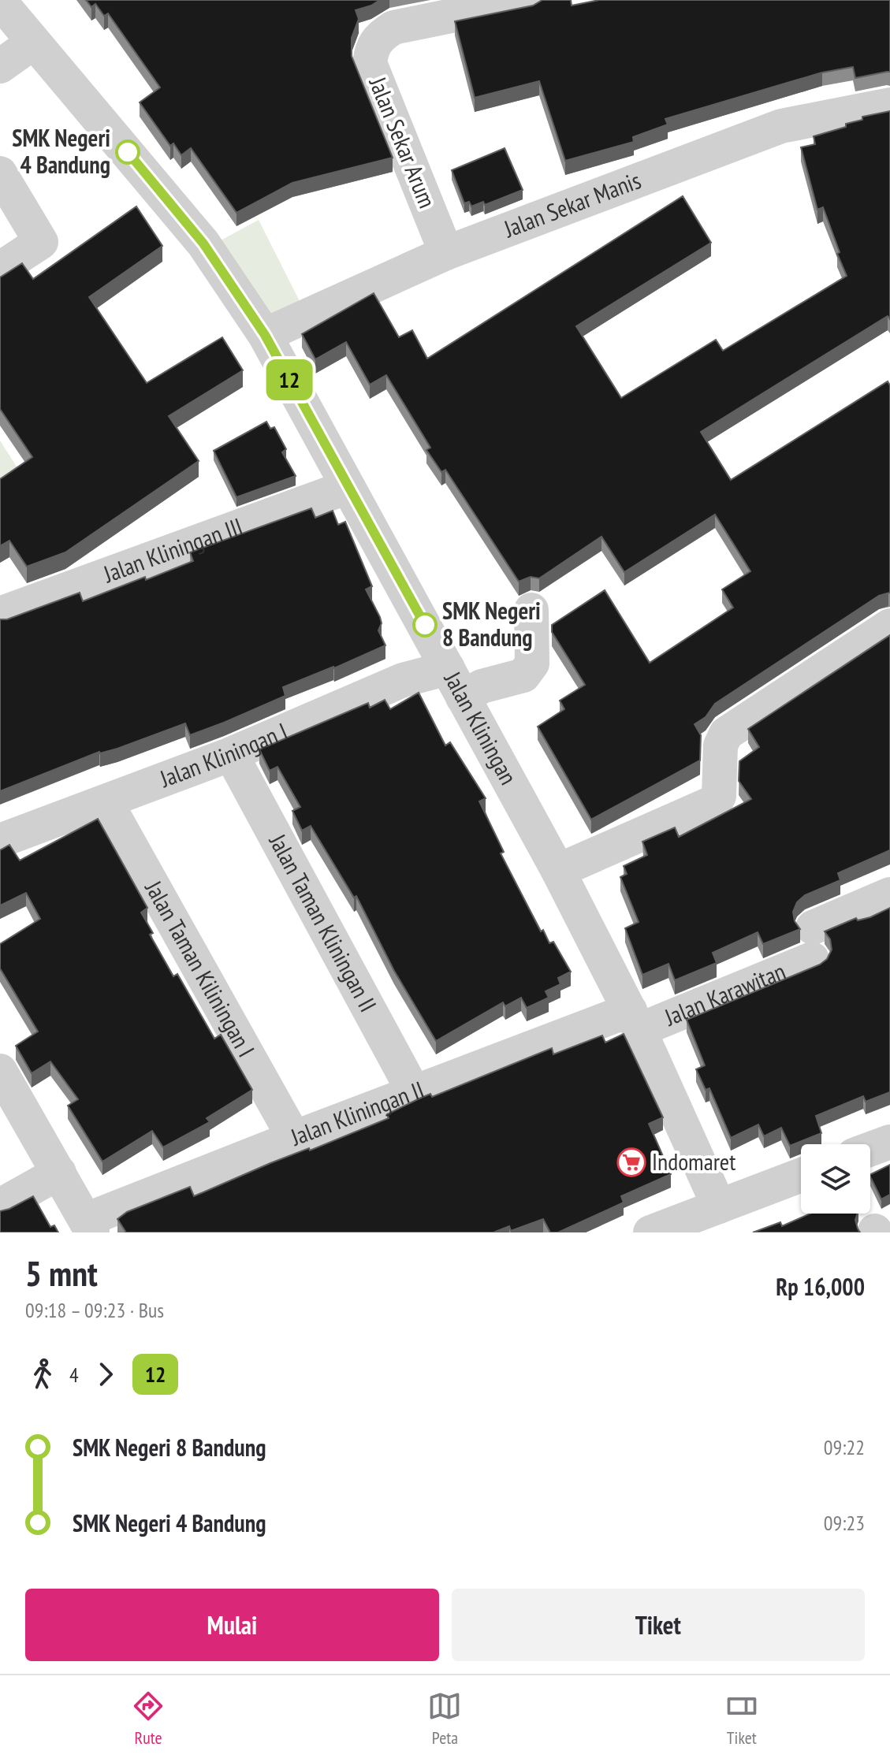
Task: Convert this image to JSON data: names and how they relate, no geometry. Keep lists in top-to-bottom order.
{
  "streets": {
    "street": [
      "Jalan Sekar Arum",
      "Jalan Sekar Manis",
      "Jalan Kliningan III",
      "Jalan Kliningan",
      "Jalan Kliningan I",
      "Jalan Taman Kliningan II",
      "Jalan Taman Kiliningan I",
      "Jalan Karawitan",
      "Jalan Kliningan II"
    ]
  },
  "crossings": [
    ["Jalan Sekar Arum", "Jalan Sekar Manis"],
    ["Jalan Sekar Manis", "Jalan Kliningan"],
    ["Jalan Kliningan III", "Jalan Kliningan"],
    ["Jalan Kliningan", "Jalan Kliningan I"],
    ["Jalan Kliningan", "Jalan Karawitan"],
    ["Jalan Kliningan", "Jalan Kliningan II"],
    ["Jalan Kliningan I", "Jalan Taman Kliningan II"],
    ["Jalan Kliningan I", "Jalan Taman Kiliningan I"],
    ["Jalan Taman Kliningan II", "Jalan Kliningan II"],
    ["Jalan Taman Kiliningan I", "Jalan Kliningan II"],
    ["Jalan Karawitan", "Jalan Kliningan II"]
  ],
  "places": {
    "other": ["SMK Negeri 4 Bandung", "SMK Negeri 8 Bandung"],
    "supermarket": ["Indomaret"]
  },
  "lines": ["bus line 12"],
  "page": {
    "on_map": "12",
    "heading": ["5 mnt", "09:18 – 09:23 · Bus", "Rp 16,000"],
    "legs": ["4", "12"],
    "list": [
      {
        "name": "SMK Negeri 8 Bandung",
        "value": "09:22"
      },
      {
        "name": "SMK Negeri 4 Bandung",
        "value": "09:23"
      }
    ],
    "buttons": ["Mulai", "Tiket"],
    "tabs": ["Rute", "Peta", "Tiket"]
  }
}
